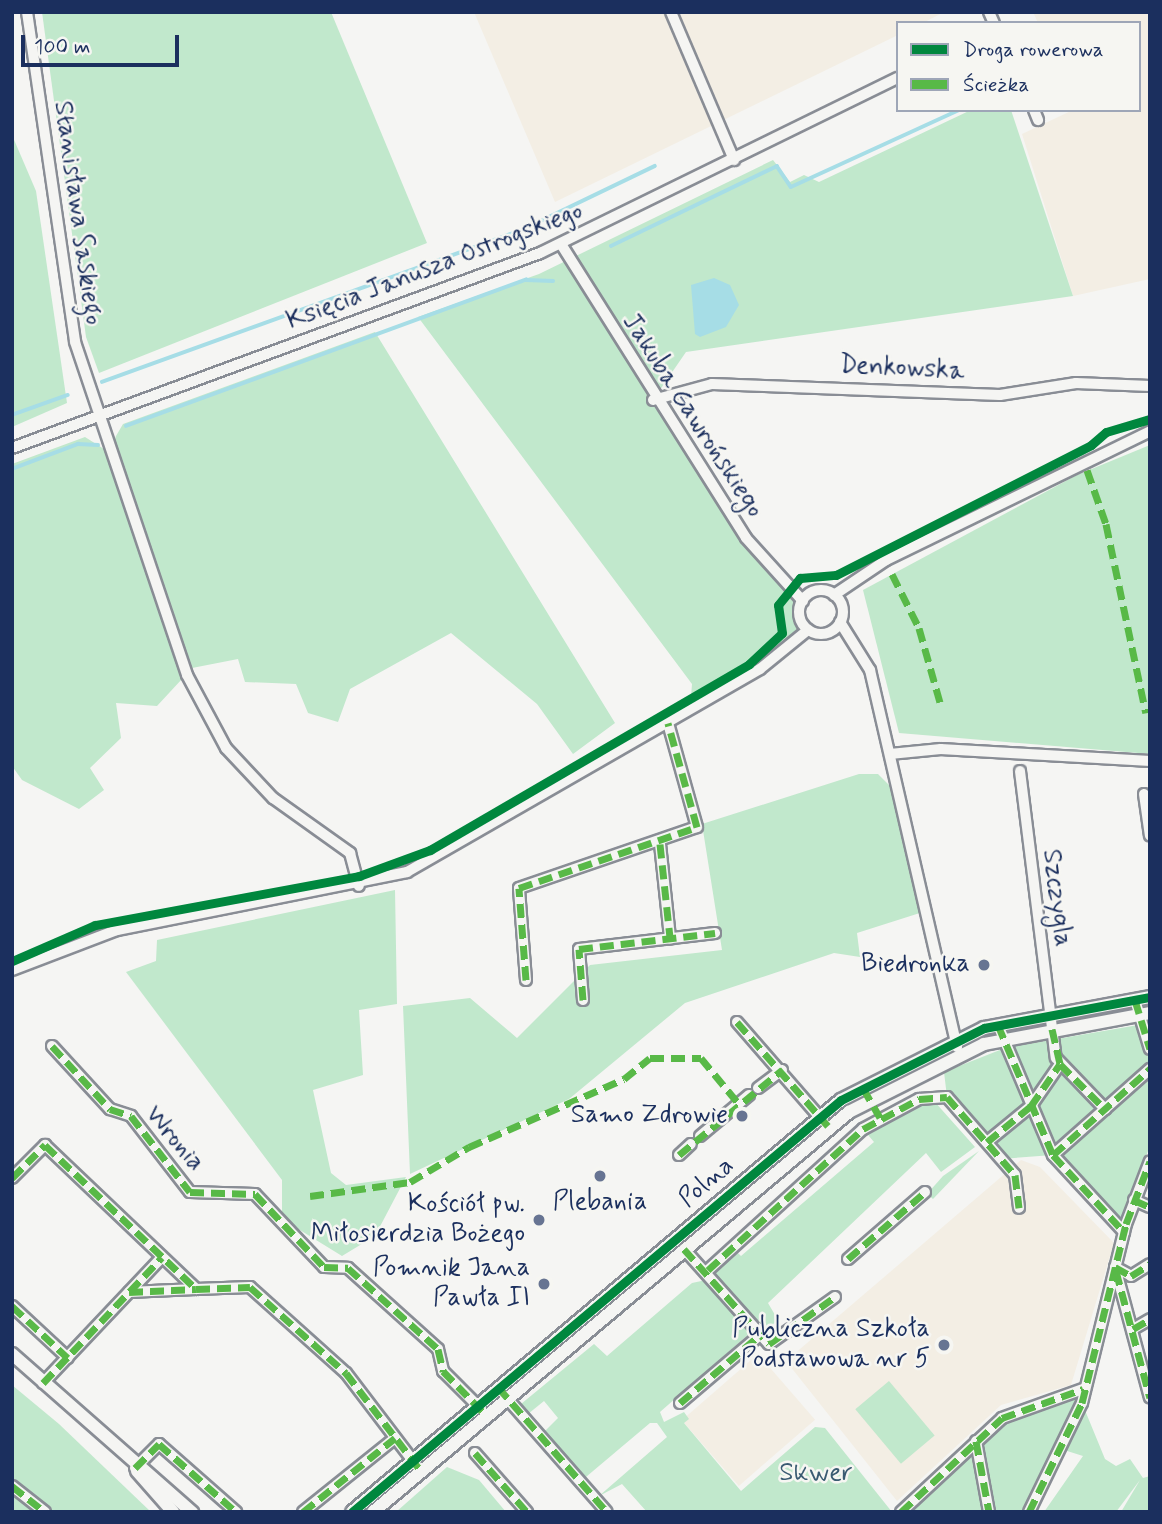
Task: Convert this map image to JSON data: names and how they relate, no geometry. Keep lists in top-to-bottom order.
{
  "streets": {
    "street": [
      "Stanisława Saskiego",
      "Księcia Janusza Ostrogskiego",
      "Denkowska",
      "Jakuba Gawrońskiego",
      "Szczygla",
      "Wronia",
      "Polna"
    ]
  },
  "crossings": [
    ["Stanisława Saskiego", "Księcia Janusza Ostrogskiego"],
    ["Księcia Janusza Ostrogskiego", "Jakuba Gawrońskiego"],
    ["Denkowska", "Jakuba Gawrońskiego"],
    ["Szczygla", "Polna"],
    ["Wronia", "Polna"]
  ],
  "parks": ["Skwer"],
  "places": [
    "Biedronka",
    "Samo Zdrowie",
    "Plebania",
    "Kościół pw. Miłosierdzia Bożego",
    "Pomnik Jana Pawła II",
    "Publiczna Szkoła Podstawowa nr 5"
  ],
  "legend": ["Droga rowerowa", "Ścieżka"],
  "scale_bar": "100 m"
}
